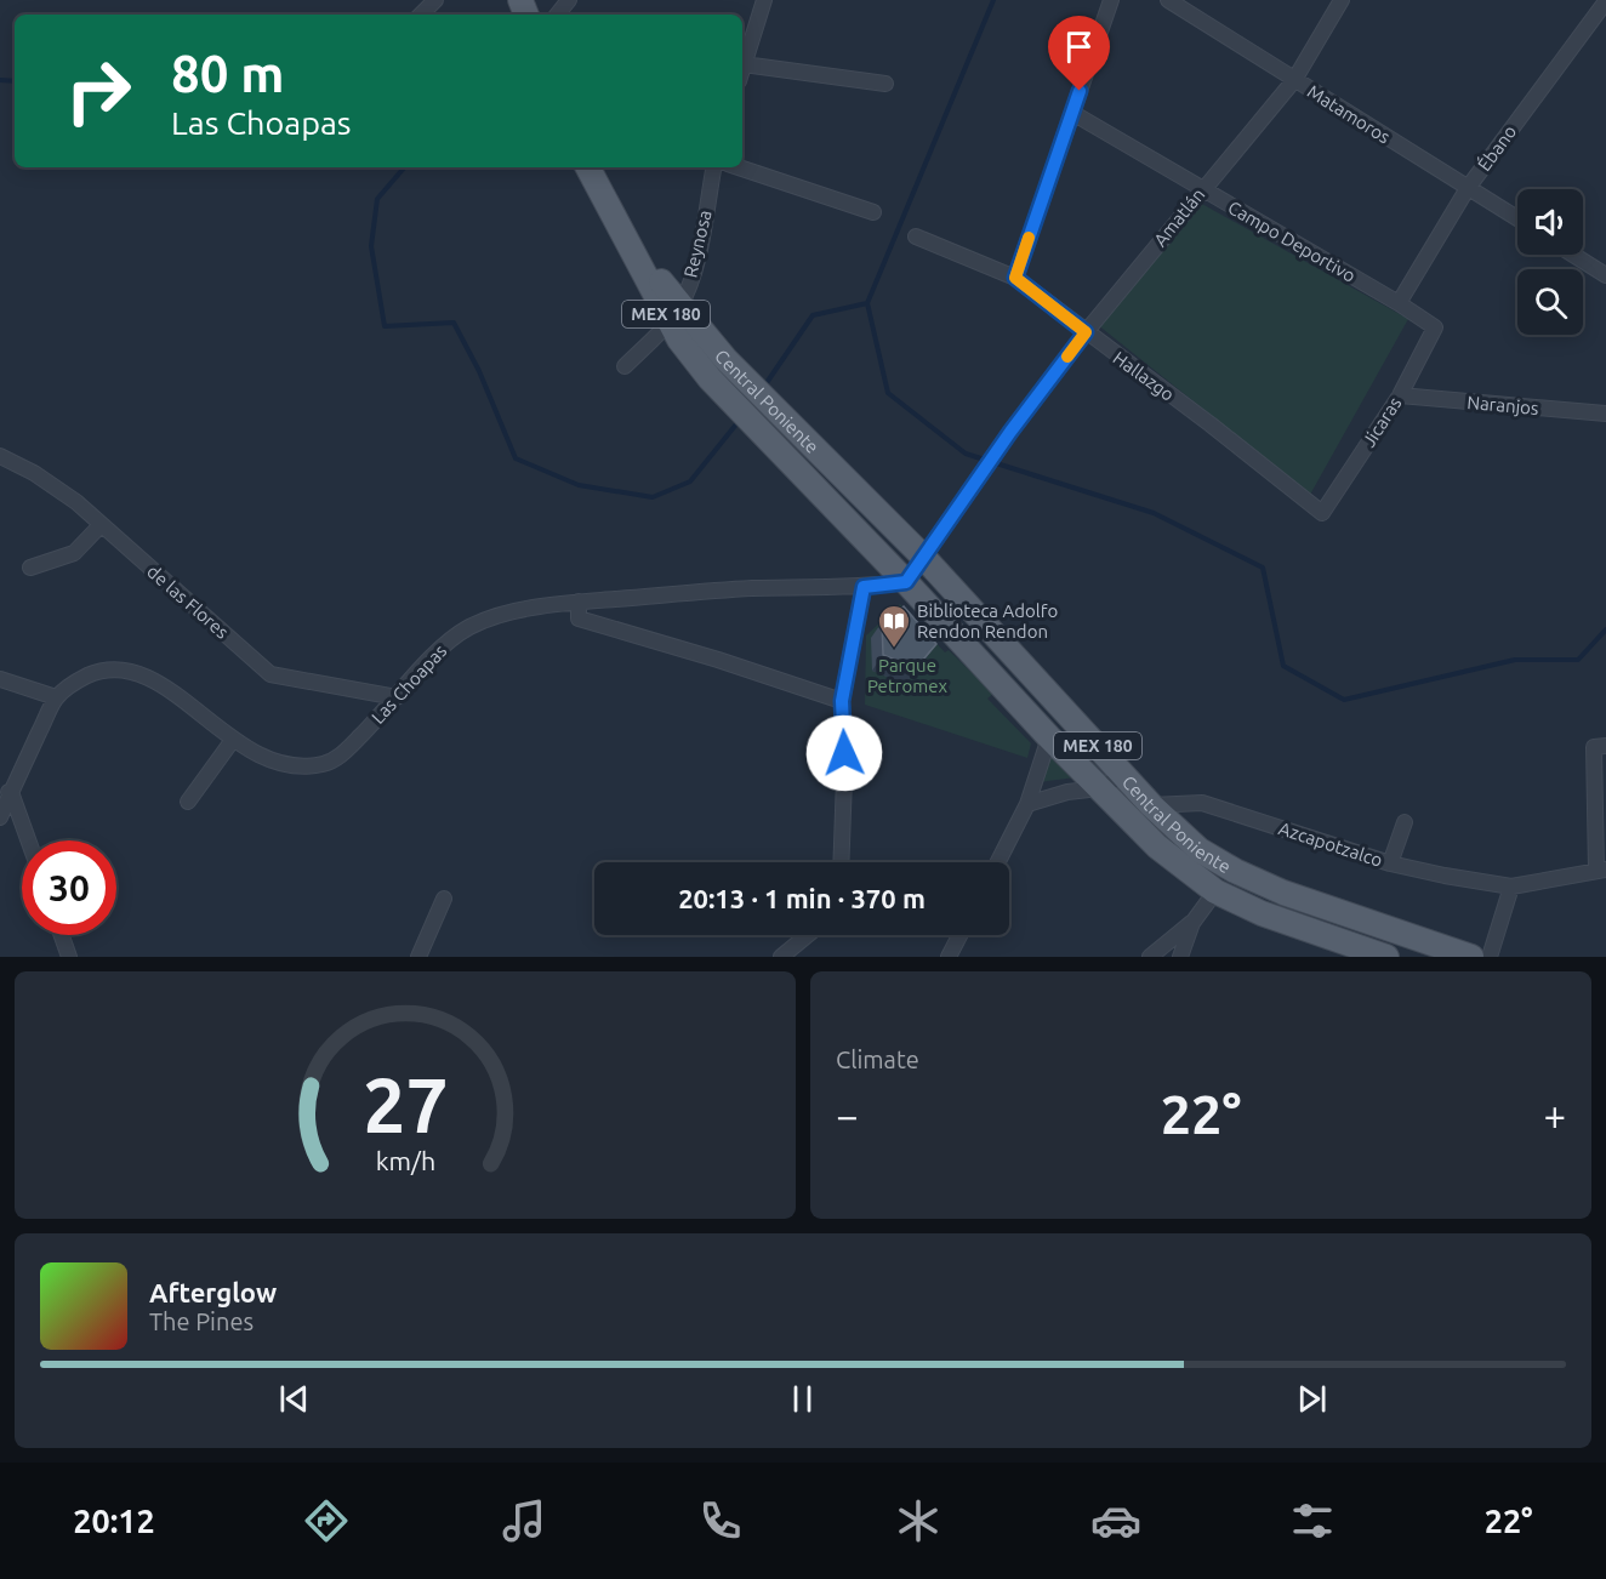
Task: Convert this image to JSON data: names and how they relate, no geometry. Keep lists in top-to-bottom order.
{
  "streets": {
    "main road": ["MEX 180", "Central Poniente"],
    "street": [
      "Matamoros",
      "Ébano",
      "Amatlán",
      "Campo Deportivo",
      "Reynosa",
      "Hallazgo",
      "Naranjos",
      "Jicaras",
      "de las Flores",
      "Las Choapas",
      "Azcapotzalco"
    ]
  },
  "crossings": [
    ["Matamoros", "Ébano"],
    ["Matamoros", "Amatlán"],
    ["Ébano", "Campo Deportivo"],
    ["Amatlán", "Campo Deportivo"],
    ["Amatlán", "Hallazgo"],
    ["Amatlán", "Central Poniente"],
    ["Campo Deportivo", "Jicaras"],
    ["Reynosa", "Central Poniente"],
    ["Hallazgo", "Jicaras"],
    ["Central Poniente", "Las Choapas"],
    ["Central Poniente", "Azcapotzalco"],
    ["Naranjos", "Jicaras"],
    ["de las Flores", "Las Choapas"]
  ],
  "parks": ["Parque Petromex"],
  "places": {
    "library": ["Biblioteca Adolfo Rendon Rendon"]
  },
  "page": {
    "turn": ["80 m", "Las Choapas"],
    "limit": "30",
    "trip": "20:13 · 1 min · 370 m",
    "tile": "Climate",
    "heat": ["−", "22°", "+"],
    "song": ["Afterglow", "The Pines"],
    "tabs": ["20:12", "22°"],
    "gauge": ["27", "km/h"]
  }
}
